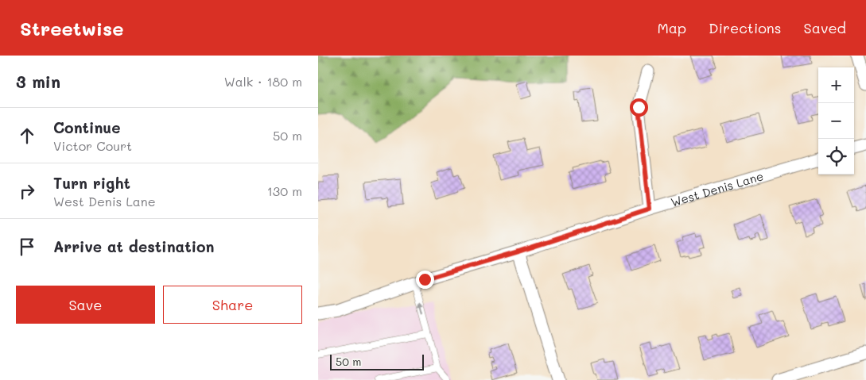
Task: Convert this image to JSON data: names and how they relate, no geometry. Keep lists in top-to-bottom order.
{
  "streets": {
    "street": ["West Denis Lane"]
  },
  "scale_bar": "50 m",
  "page": {
    "header": "Streetwise",
    "nav": ["Map", "Directions", "Saved"],
    "heading": ["3 min", "Walk · 180 m"],
    "map_buttons": ["+", "−"],
    "list": [
      ["Continue", "Victor Court", "50 m"],
      ["Turn right", "West Denis Lane", "130 m"],
      "Arrive at destination"
    ],
    "buttons": ["Save", "Share"],
    "scale": "50 m"
  }
}
